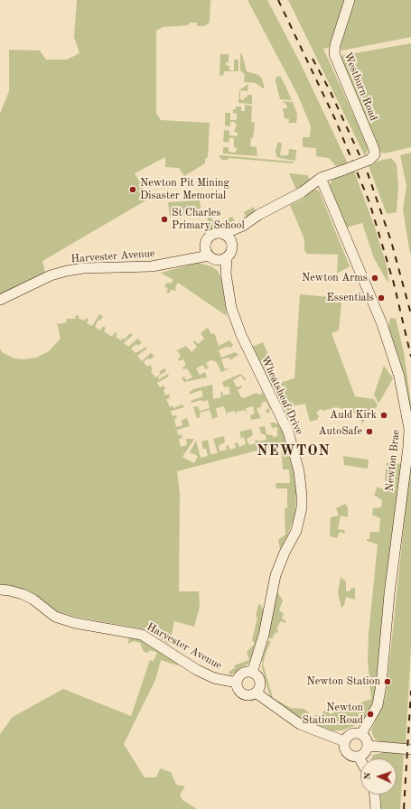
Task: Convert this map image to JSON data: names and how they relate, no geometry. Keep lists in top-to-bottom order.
{
  "streets": {
    "street": [
      "Westburn Road",
      "Harvester Avenue",
      "Wheatsheaf Drive",
      "Newton Brae"
    ]
  },
  "crossings": [
    ["Westburn Road", "Newton Brae"],
    ["Harvester Avenue", "Wheatsheaf Drive"]
  ],
  "districts": ["NEWTON"],
  "places": [
    "Newton Pit Mining Disaster Memorial",
    "St Charles Primary School",
    "Newton Arms",
    "Essentials",
    "Auld Kirk",
    "AutoSafe",
    "Newton Station",
    "Newton Station Road"
  ],
  "north": "left"
}
